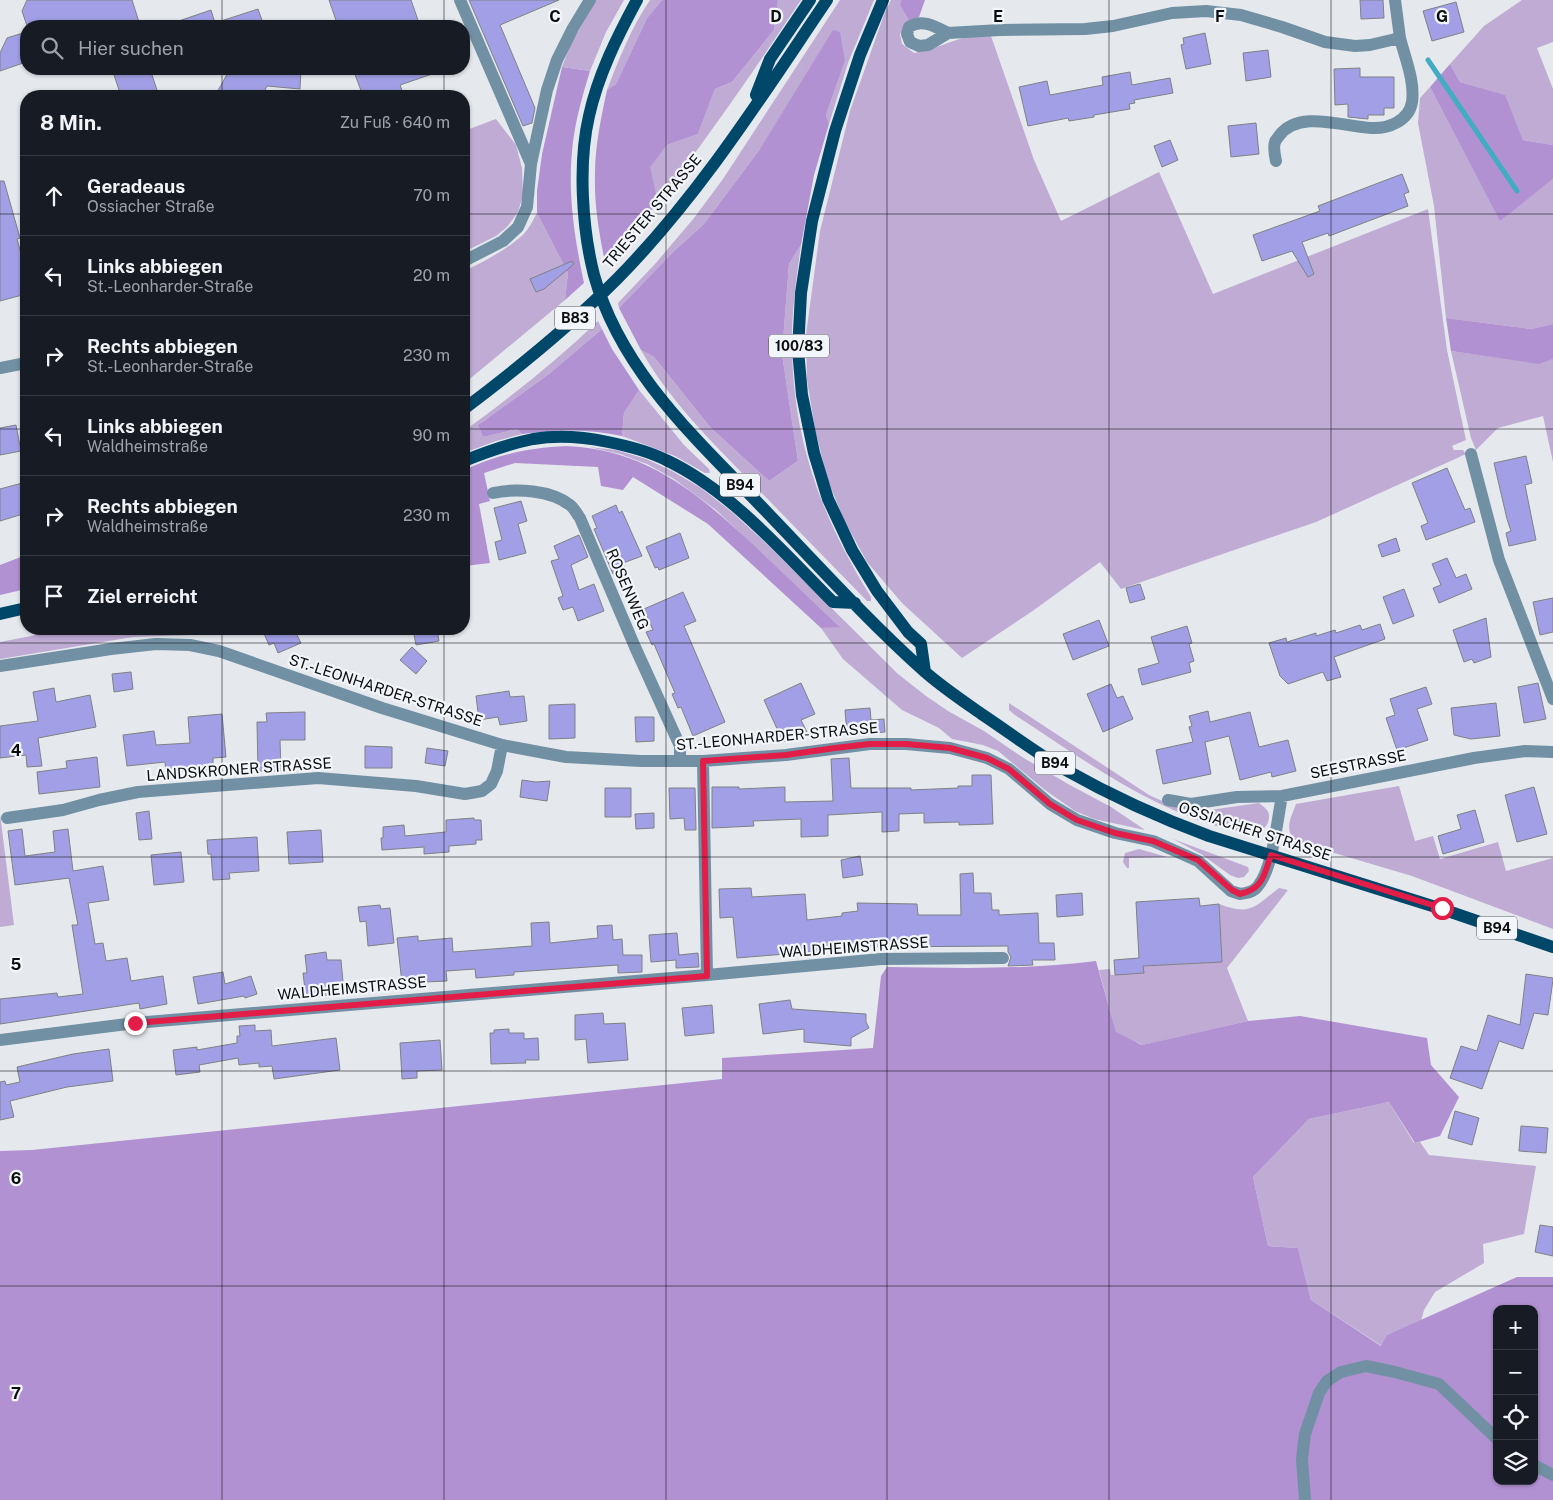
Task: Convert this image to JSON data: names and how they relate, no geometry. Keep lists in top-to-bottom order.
{
  "streets": {
    "main road": [
      "TRIESTER STRASSE",
      "B83",
      "100/83",
      "B94",
      "OSSIACHER STRASSE"
    ],
    "street": [
      "ROSENWEG",
      "ST.-LEONHARDER-STRASSE",
      "SEESTRASSE",
      "LANDSKRONER STRASSE",
      "WALDHEIMSTRASSE"
    ]
  },
  "crossings": [
    ["100/83", "OSSIACHER STRASSE"],
    ["B94", "OSSIACHER STRASSE"],
    ["ROSENWEG", "ST.-LEONHARDER-STRASSE"],
    ["ST.-LEONHARDER-STRASSE", "SEESTRASSE"],
    ["ST.-LEONHARDER-STRASSE", "LANDSKRONER STRASSE"],
    ["ST.-LEONHARDER-STRASSE", "OSSIACHER STRASSE"]
  ],
  "page": {
    "search": "Hier suchen",
    "heading": ["8 Min.", "Zu Fuß · 640 m"],
    "list": [
      ["Geradeaus", "Ossiacher Straße", "70 m"],
      ["Links abbiegen", "St.-Leonharder-Straße", "20 m"],
      ["Rechts abbiegen", "St.-Leonharder-Straße", "230 m"],
      ["Links abbiegen", "Waldheimstraße", "90 m"],
      ["Rechts abbiegen", "Waldheimstraße", "230 m"],
      "Ziel erreicht"
    ],
    "map_buttons": ["+", "−"]
  },
  "grid": {
    "columns": [
      "C",
      "D",
      "E",
      "F",
      "G"
    ],
    "rows": [
      "4",
      "5",
      "6",
      "7"
    ]
  }
}
